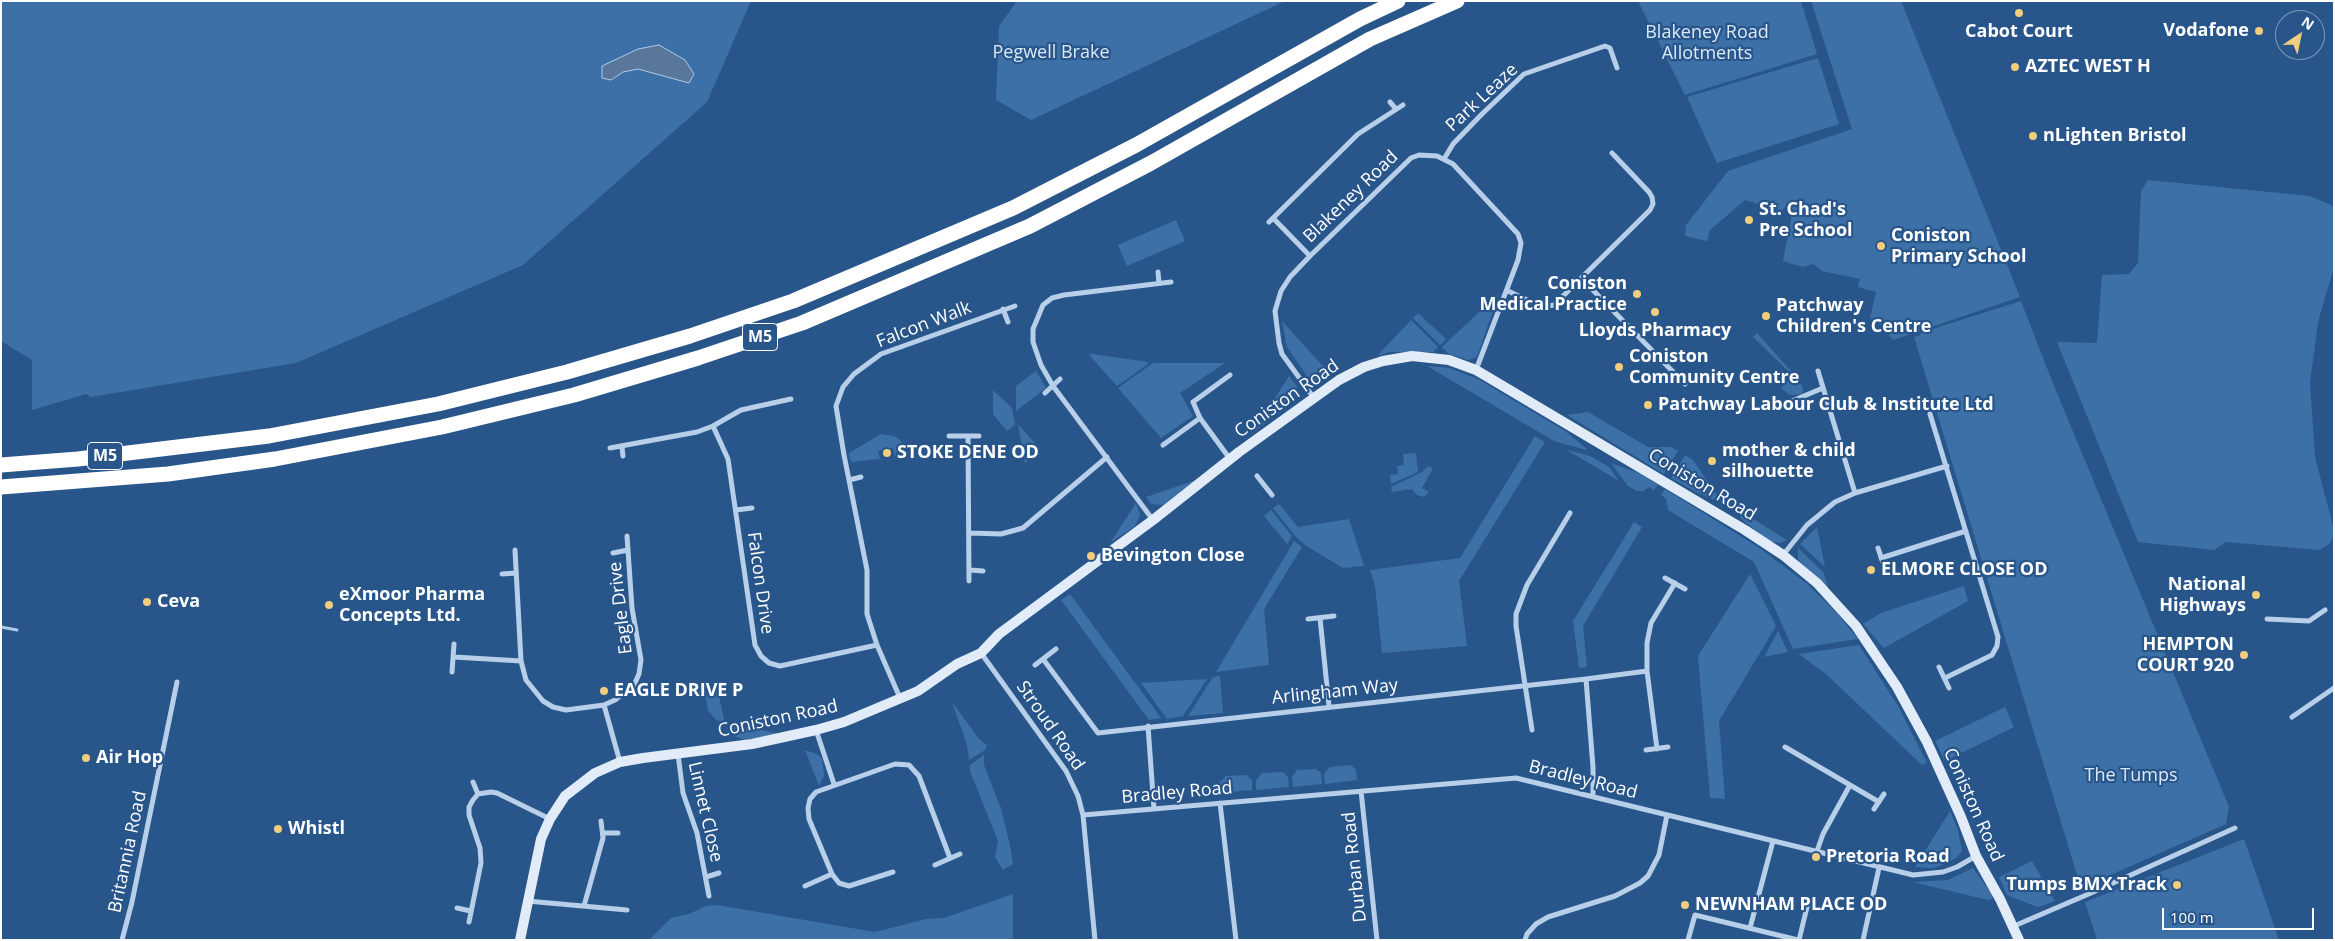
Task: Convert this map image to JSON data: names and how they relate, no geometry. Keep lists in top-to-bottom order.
{
  "streets": {
    "highway": ["M5"],
    "street": [
      "Park Leaze",
      "Blakeney Road",
      "Falcon Walk",
      "Coniston Road",
      "Falcon Drive",
      "Eagle Drive",
      "Arlingham Way",
      "Stroud Road",
      "Bradley Road",
      "Linnet Close",
      "Britannia Road",
      "Durban Road"
    ]
  },
  "crossings": [
    ["Park Leaze", "Blakeney Road"],
    ["Blakeney Road", "Coniston Road"],
    ["Coniston Road", "Stroud Road"],
    ["Coniston Road", "Bradley Road"],
    ["Coniston Road", "Linnet Close"],
    ["Stroud Road", "Bradley Road"],
    ["Bradley Road", "Durban Road"]
  ],
  "parks": ["Blakeney Road Allotments", "Pegwell Brake", "The Tumps"],
  "places": [
    "Cabot Court",
    "Vodafone",
    "AZTEC WEST H",
    "nLighten Bristol",
    "St. Chad's Pre School",
    "Coniston Primary School",
    "Coniston Medical Practice",
    "Lloyds Pharmacy",
    "Patchway Children's Centre",
    "Coniston Community Centre",
    "Patchway Labour Club & Institute Ltd",
    "STOKE DENE OD",
    "mother & child silhouette",
    "Bevington Close",
    "ELMORE CLOSE OD",
    "National Highways",
    "Ceva",
    "eXmoor Pharma Concepts Ltd.",
    "HEMPTON COURT 920",
    "EAGLE DRIVE P",
    "Air Hop",
    "Whistl",
    "Pretoria Road",
    "Tumps BMX Track",
    "NEWNHAM PLACE OD"
  ],
  "scale_bar": "100 m",
  "north": "top right"
}
